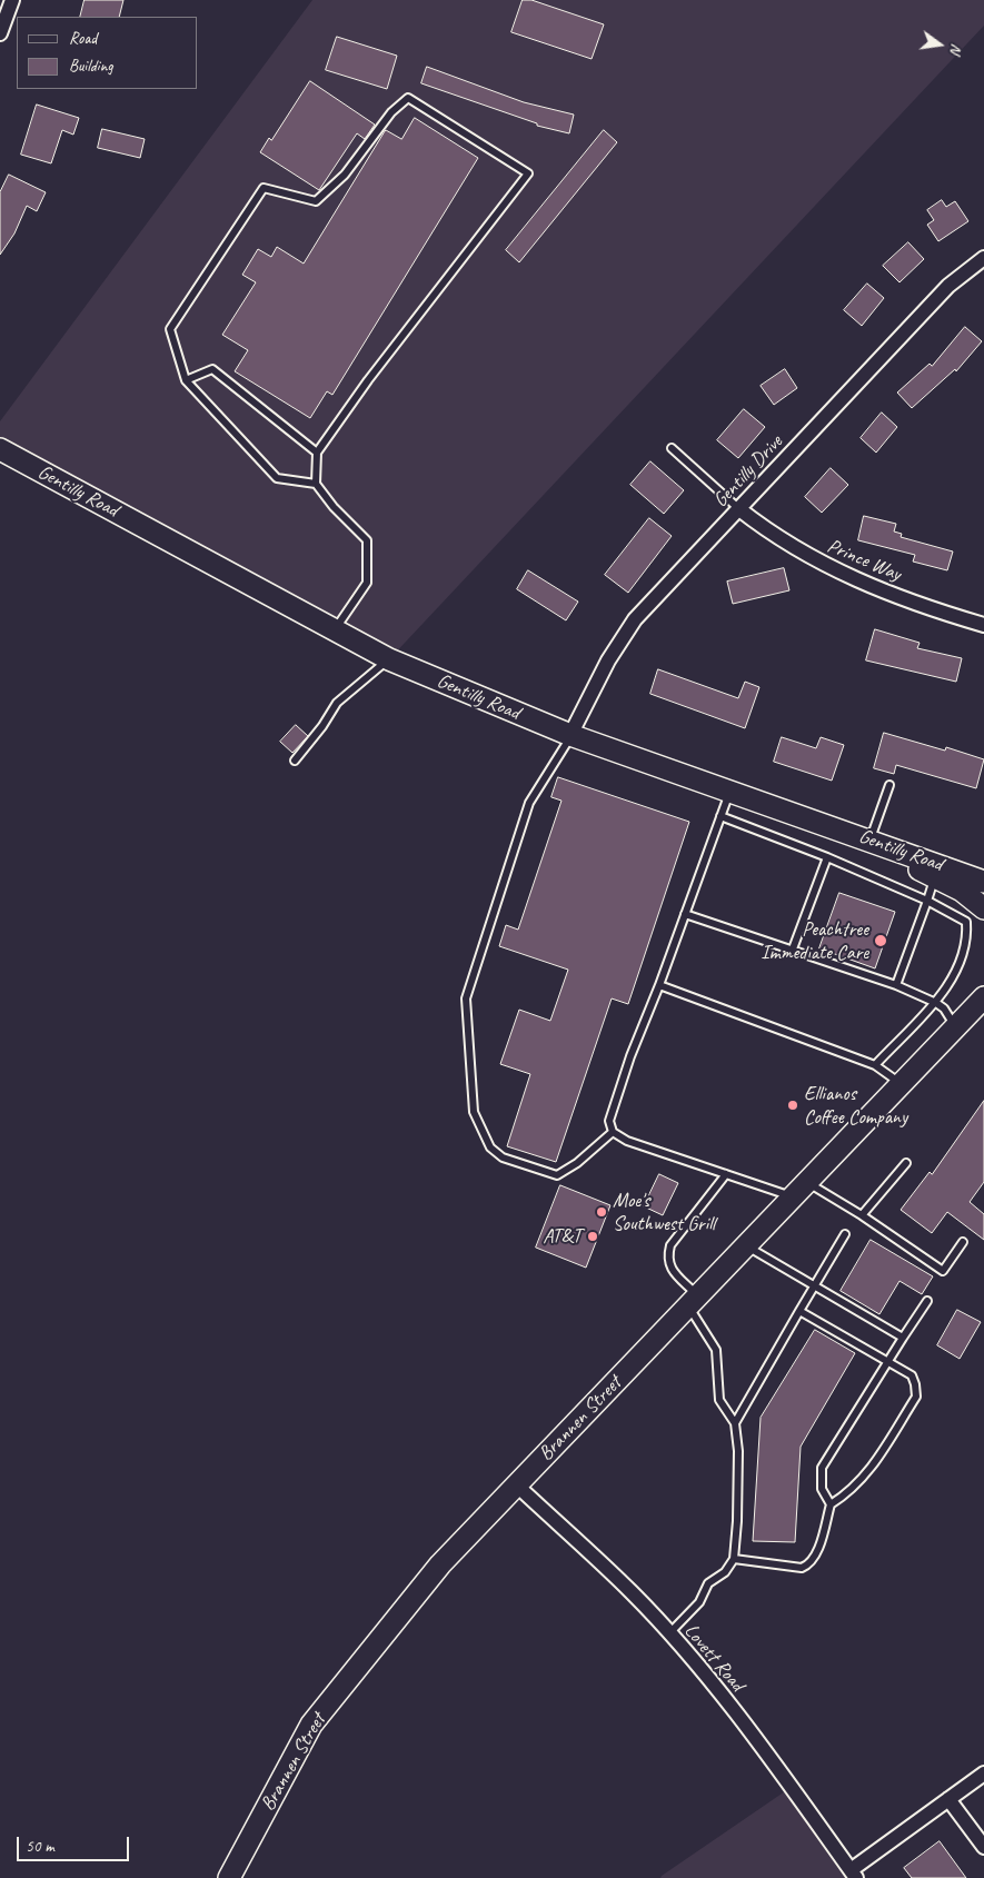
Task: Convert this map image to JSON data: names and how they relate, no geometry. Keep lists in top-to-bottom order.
{
  "streets": {
    "street": [
      "Gentilly Drive",
      "Gentilly Road",
      "Prince Way",
      "Brannen Street",
      "Lovett Road"
    ]
  },
  "crossings": [
    ["Gentilly Drive", "Gentilly Road"],
    ["Gentilly Drive", "Prince Way"],
    ["Brannen Street", "Lovett Road"]
  ],
  "places": [
    "Peachtree Immediate Care",
    "Ellianos Coffee Company",
    "Moe's Southwest Grill",
    "AT&T"
  ],
  "legend": ["Road", "Building"],
  "scale_bar": "50 m",
  "north": "right"
}
